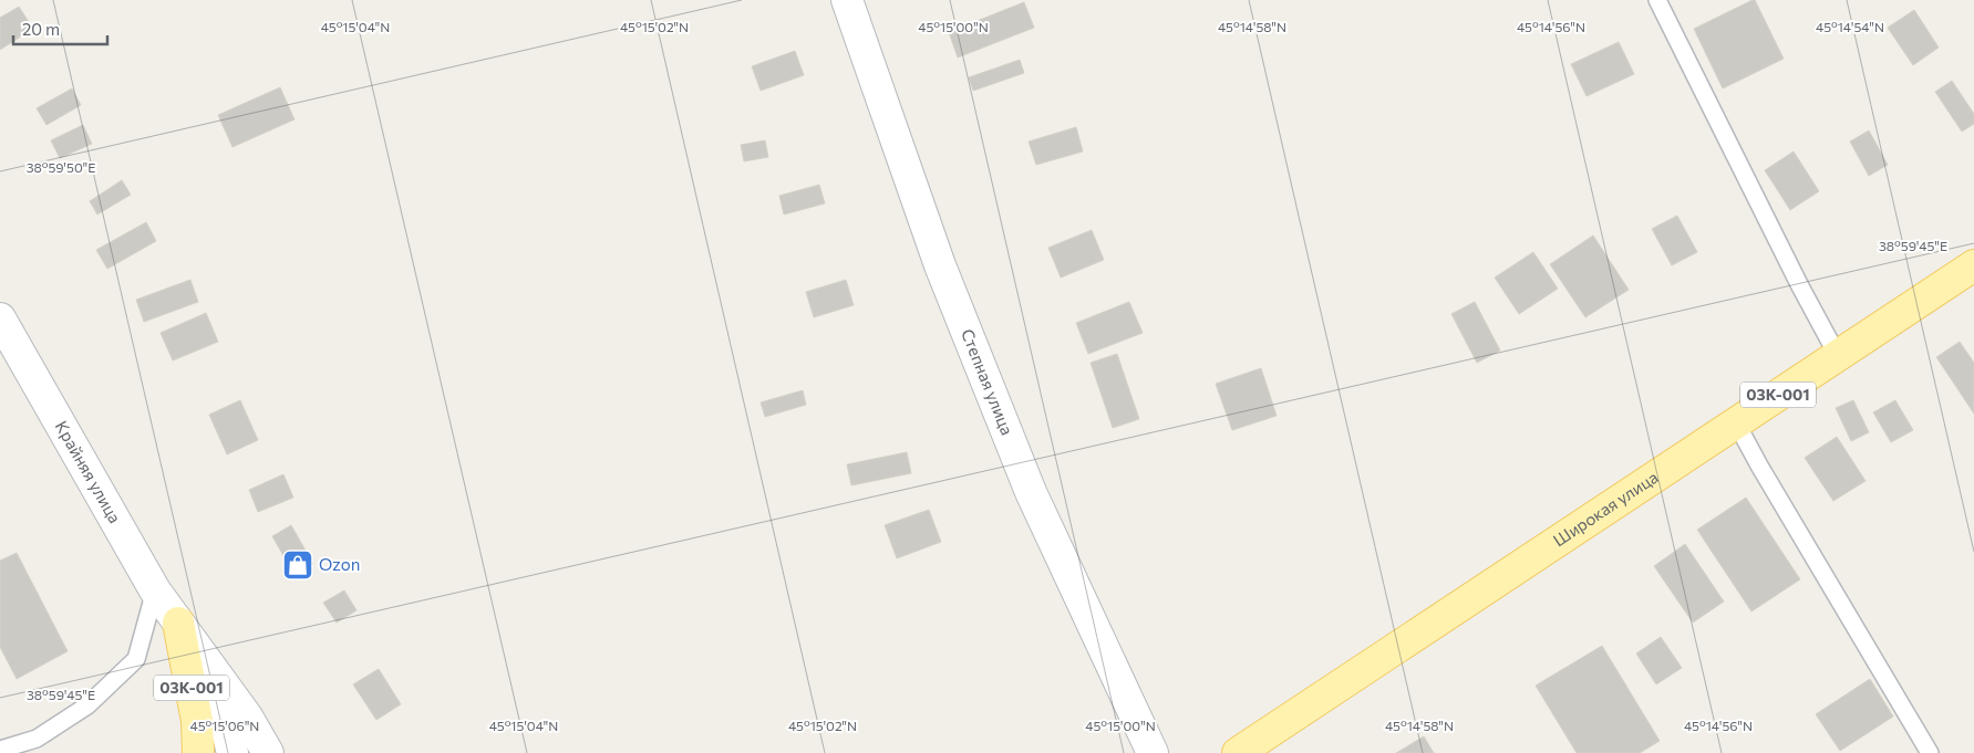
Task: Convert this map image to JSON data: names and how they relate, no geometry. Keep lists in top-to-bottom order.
{
  "streets": {
    "main road": ["03К-001", "Широкая улица"],
    "street": ["Степная улица", "Крайняя улица"]
  },
  "crossings": [
    ["03К-001", "Крайняя улица"]
  ],
  "places": {
    "shop": ["Ozon"]
  },
  "scale_bar": "20 m",
  "coordinates": [
    "45°15'04\"N",
    "45°15'02\"N",
    "45°15'00\"N",
    "45°14'58\"N",
    "45°14'56\"N",
    "45°14'54\"N",
    "38°59'50\"E",
    "38°59'45\"E",
    "45°15'06\"N"
  ]
}
